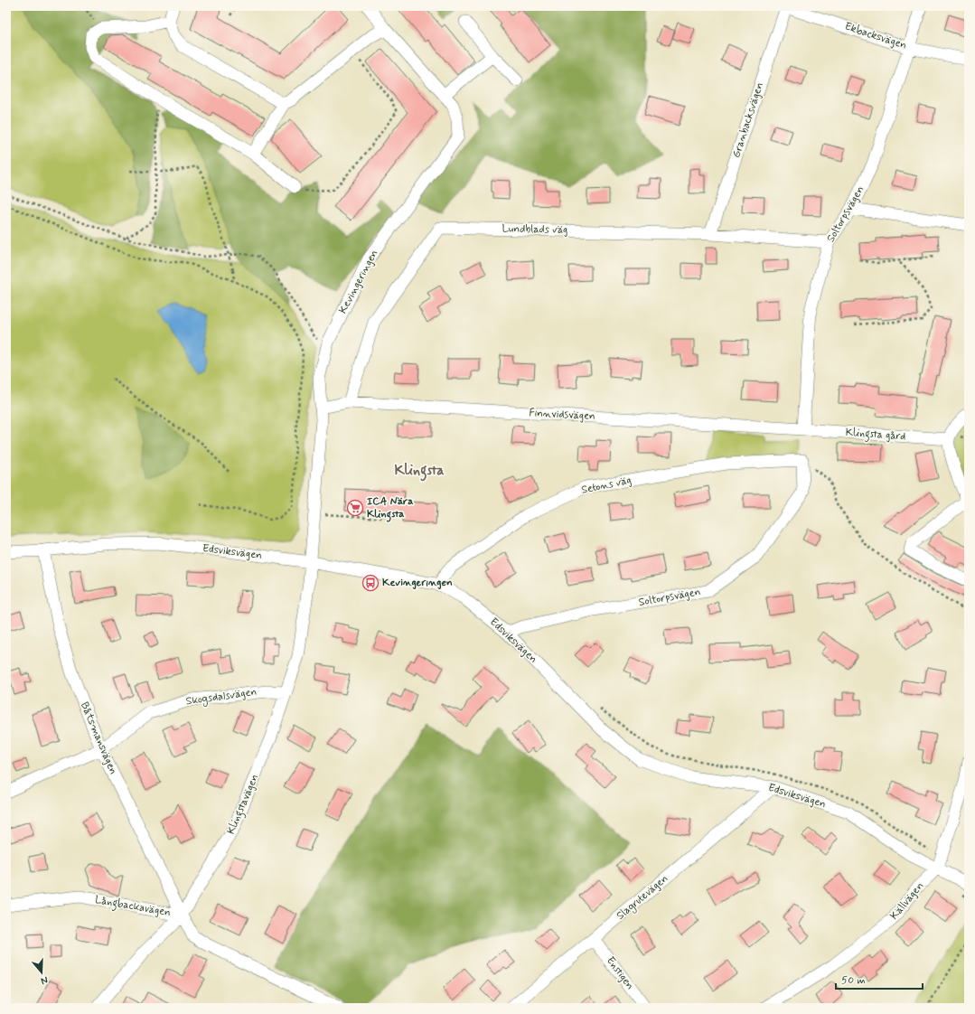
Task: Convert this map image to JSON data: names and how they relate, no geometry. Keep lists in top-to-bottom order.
{
  "streets": {
    "street": [
      "Ekbacksvägen",
      "Granbacksvägen",
      "Soltorpsvägen",
      "Lundblads väg",
      "Kevingeringen",
      "Finnvidsvägen",
      "Klingsta gård",
      "Setons väg",
      "Edsviksvägen",
      "Skogsdalsvägen",
      "Båtsmansvägen",
      "Klingstavägen",
      "Slagrutevägen",
      "Källvägen",
      "Långbackavägen",
      "Enstigen"
    ]
  },
  "crossings": [
    ["Ekbacksvägen", "Granbacksvägen"],
    ["Ekbacksvägen", "Soltorpsvägen"],
    ["Granbacksvägen", "Lundblads väg"],
    ["Soltorpsvägen", "Lundblads väg"],
    ["Soltorpsvägen", "Finnvidsvägen"],
    ["Soltorpsvägen", "Klingsta gård"],
    ["Soltorpsvägen", "Setons väg"],
    ["Soltorpsvägen", "Edsviksvägen"],
    ["Lundblads väg", "Finnvidsvägen"],
    ["Kevingeringen", "Finnvidsvägen"],
    ["Kevingeringen", "Edsviksvägen"],
    ["Kevingeringen", "Klingstavägen"],
    ["Finnvidsvägen", "Klingsta gård"],
    ["Setons väg", "Edsviksvägen"],
    ["Edsviksvägen", "Båtsmansvägen"],
    ["Edsviksvägen", "Klingstavägen"],
    ["Edsviksvägen", "Slagrutevägen"],
    ["Edsviksvägen", "Källvägen"],
    ["Skogsdalsvägen", "Båtsmansvägen"],
    ["Skogsdalsvägen", "Klingstavägen"],
    ["Båtsmansvägen", "Klingstavägen"],
    ["Båtsmansvägen", "Långbackavägen"],
    ["Klingstavägen", "Långbackavägen"],
    ["Slagrutevägen", "Enstigen"]
  ],
  "districts": ["Klingsta"],
  "places": {
    "supermarket": ["ICA Nära Klingsta"],
    "bus stop": ["Kevingeringen"]
  },
  "scale_bar": "50 m",
  "north": "bottom"
}
